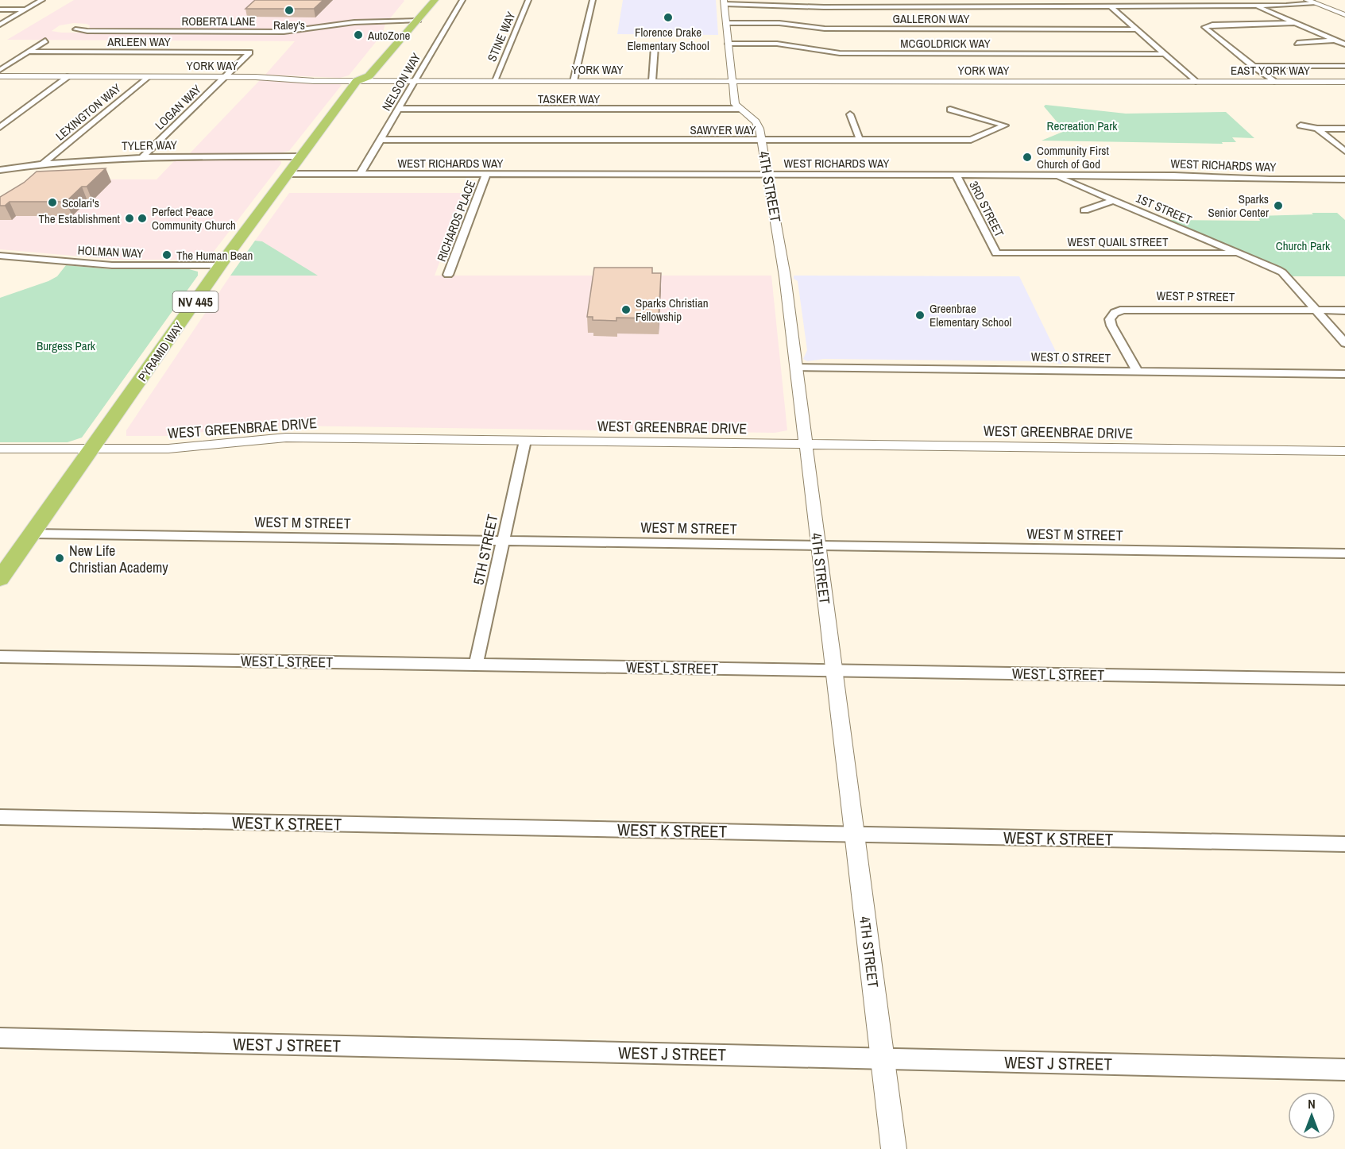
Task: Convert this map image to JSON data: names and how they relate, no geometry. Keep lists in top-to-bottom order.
{
  "streets": {
    "main road": ["NV 445", "PYRAMID WAY"],
    "street": [
      "GALLERON WAY",
      "ROBERTA LANE",
      "STINE WAY",
      "ARLEEN WAY",
      "MCGOLDRICK WAY",
      "YORK WAY",
      "EAST YORK WAY",
      "NELSON WAY",
      "TASKER WAY",
      "LOGAN WAY",
      "LEXINGTON WAY",
      "SAWYER WAY",
      "TYLER WAY",
      "WEST RICHARDS WAY",
      "4TH STREET",
      "3RD STREET",
      "1ST STREET",
      "RICHARDS PLACE",
      "WEST QUAIL STREET",
      "HOLMAN WAY",
      "WEST P STREET",
      "WEST O STREET",
      "WEST GREENBRAE DRIVE",
      "WEST M STREET",
      "5TH STREET",
      "WEST L STREET",
      "WEST K STREET",
      "WEST J STREET"
    ]
  },
  "crossings": [
    ["ROBERTA LANE", "PYRAMID WAY"],
    ["STINE WAY", "YORK WAY"],
    ["ARLEEN WAY", "LOGAN WAY"],
    ["YORK WAY", "EAST YORK WAY"],
    ["YORK WAY", "NELSON WAY"],
    ["YORK WAY", "LOGAN WAY"],
    ["YORK WAY", "LEXINGTON WAY"],
    ["YORK WAY", "PYRAMID WAY"],
    ["NELSON WAY", "TASKER WAY"],
    ["NELSON WAY", "SAWYER WAY"],
    ["NELSON WAY", "WEST RICHARDS WAY"],
    ["TASKER WAY", "4TH STREET"],
    ["LOGAN WAY", "TYLER WAY"],
    ["LEXINGTON WAY", "TYLER WAY"],
    ["SAWYER WAY", "4TH STREET"],
    ["TYLER WAY", "PYRAMID WAY"],
    ["WEST RICHARDS WAY", "4TH STREET"],
    ["WEST RICHARDS WAY", "3RD STREET"],
    ["WEST RICHARDS WAY", "1ST STREET"],
    ["WEST RICHARDS WAY", "RICHARDS PLACE"],
    ["WEST RICHARDS WAY", "PYRAMID WAY"],
    ["4TH STREET", "WEST O STREET"],
    ["4TH STREET", "WEST GREENBRAE DRIVE"],
    ["4TH STREET", "WEST M STREET"],
    ["4TH STREET", "WEST L STREET"],
    ["4TH STREET", "WEST K STREET"],
    ["4TH STREET", "WEST J STREET"],
    ["3RD STREET", "WEST QUAIL STREET"],
    ["1ST STREET", "WEST QUAIL STREET"],
    ["1ST STREET", "WEST P STREET"],
    ["HOLMAN WAY", "PYRAMID WAY"],
    ["WEST P STREET", "WEST O STREET"],
    ["PYRAMID WAY", "WEST GREENBRAE DRIVE"],
    ["PYRAMID WAY", "WEST M STREET"],
    ["WEST GREENBRAE DRIVE", "5TH STREET"],
    ["WEST M STREET", "5TH STREET"],
    ["5TH STREET", "WEST L STREET"]
  ],
  "parks": ["Recreation Park", "Church Park", "Burgess Park"],
  "places": [
    "Raley's",
    "Florence Drake Elementary School",
    "AutoZone",
    "Community First Church of God",
    "Scolari's",
    "Sparks Senior Center",
    "The Establishment",
    "Perfect Peace Community Church",
    "The Human Bean",
    "Sparks Christian Fellowship",
    "Greenbrae Elementary School",
    "New Life Christian Academy"
  ],
  "north": "top"
}
